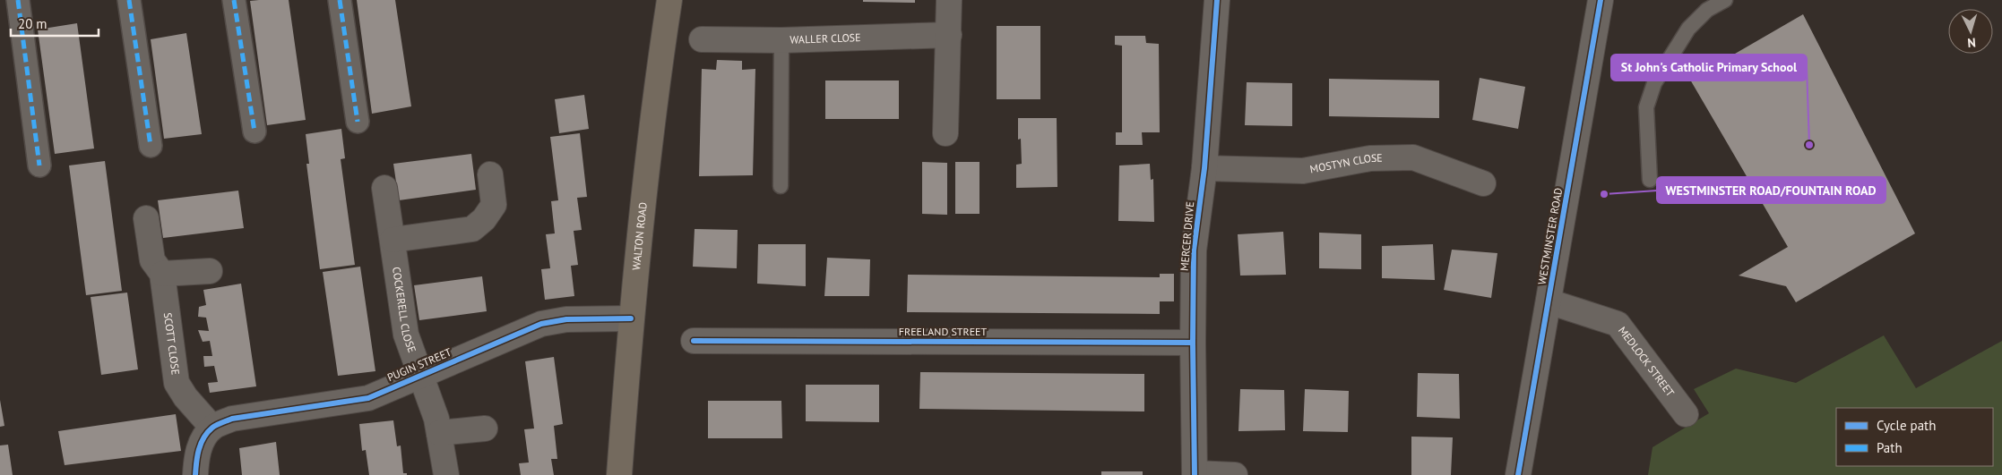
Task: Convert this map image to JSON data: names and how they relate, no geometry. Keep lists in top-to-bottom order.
{
  "streets": {
    "highway": ["WALTON ROAD"],
    "street": [
      "WALLER CLOSE",
      "MOSTYN CLOSE",
      "MERCER DRIVE",
      "WESTMINSTER ROAD",
      "COCKERELL CLOSE",
      "FREELAND STREET",
      "SCOTT CLOSE",
      "MEDLOCK STREET",
      "PUGIN STREET"
    ]
  },
  "crossings": [
    ["MOSTYN CLOSE", "MERCER DRIVE"],
    ["MERCER DRIVE", "FREELAND STREET"],
    ["WESTMINSTER ROAD", "MEDLOCK STREET"],
    ["WALTON ROAD", "PUGIN STREET"],
    ["COCKERELL CLOSE", "PUGIN STREET"],
    ["SCOTT CLOSE", "PUGIN STREET"]
  ],
  "places": ["St John's Catholic Primary School", "WESTMINSTER ROAD/FOUNTAIN ROAD"],
  "legend": ["Cycle path", "Path"],
  "scale_bar": "20 m",
  "north": "bottom"
}
